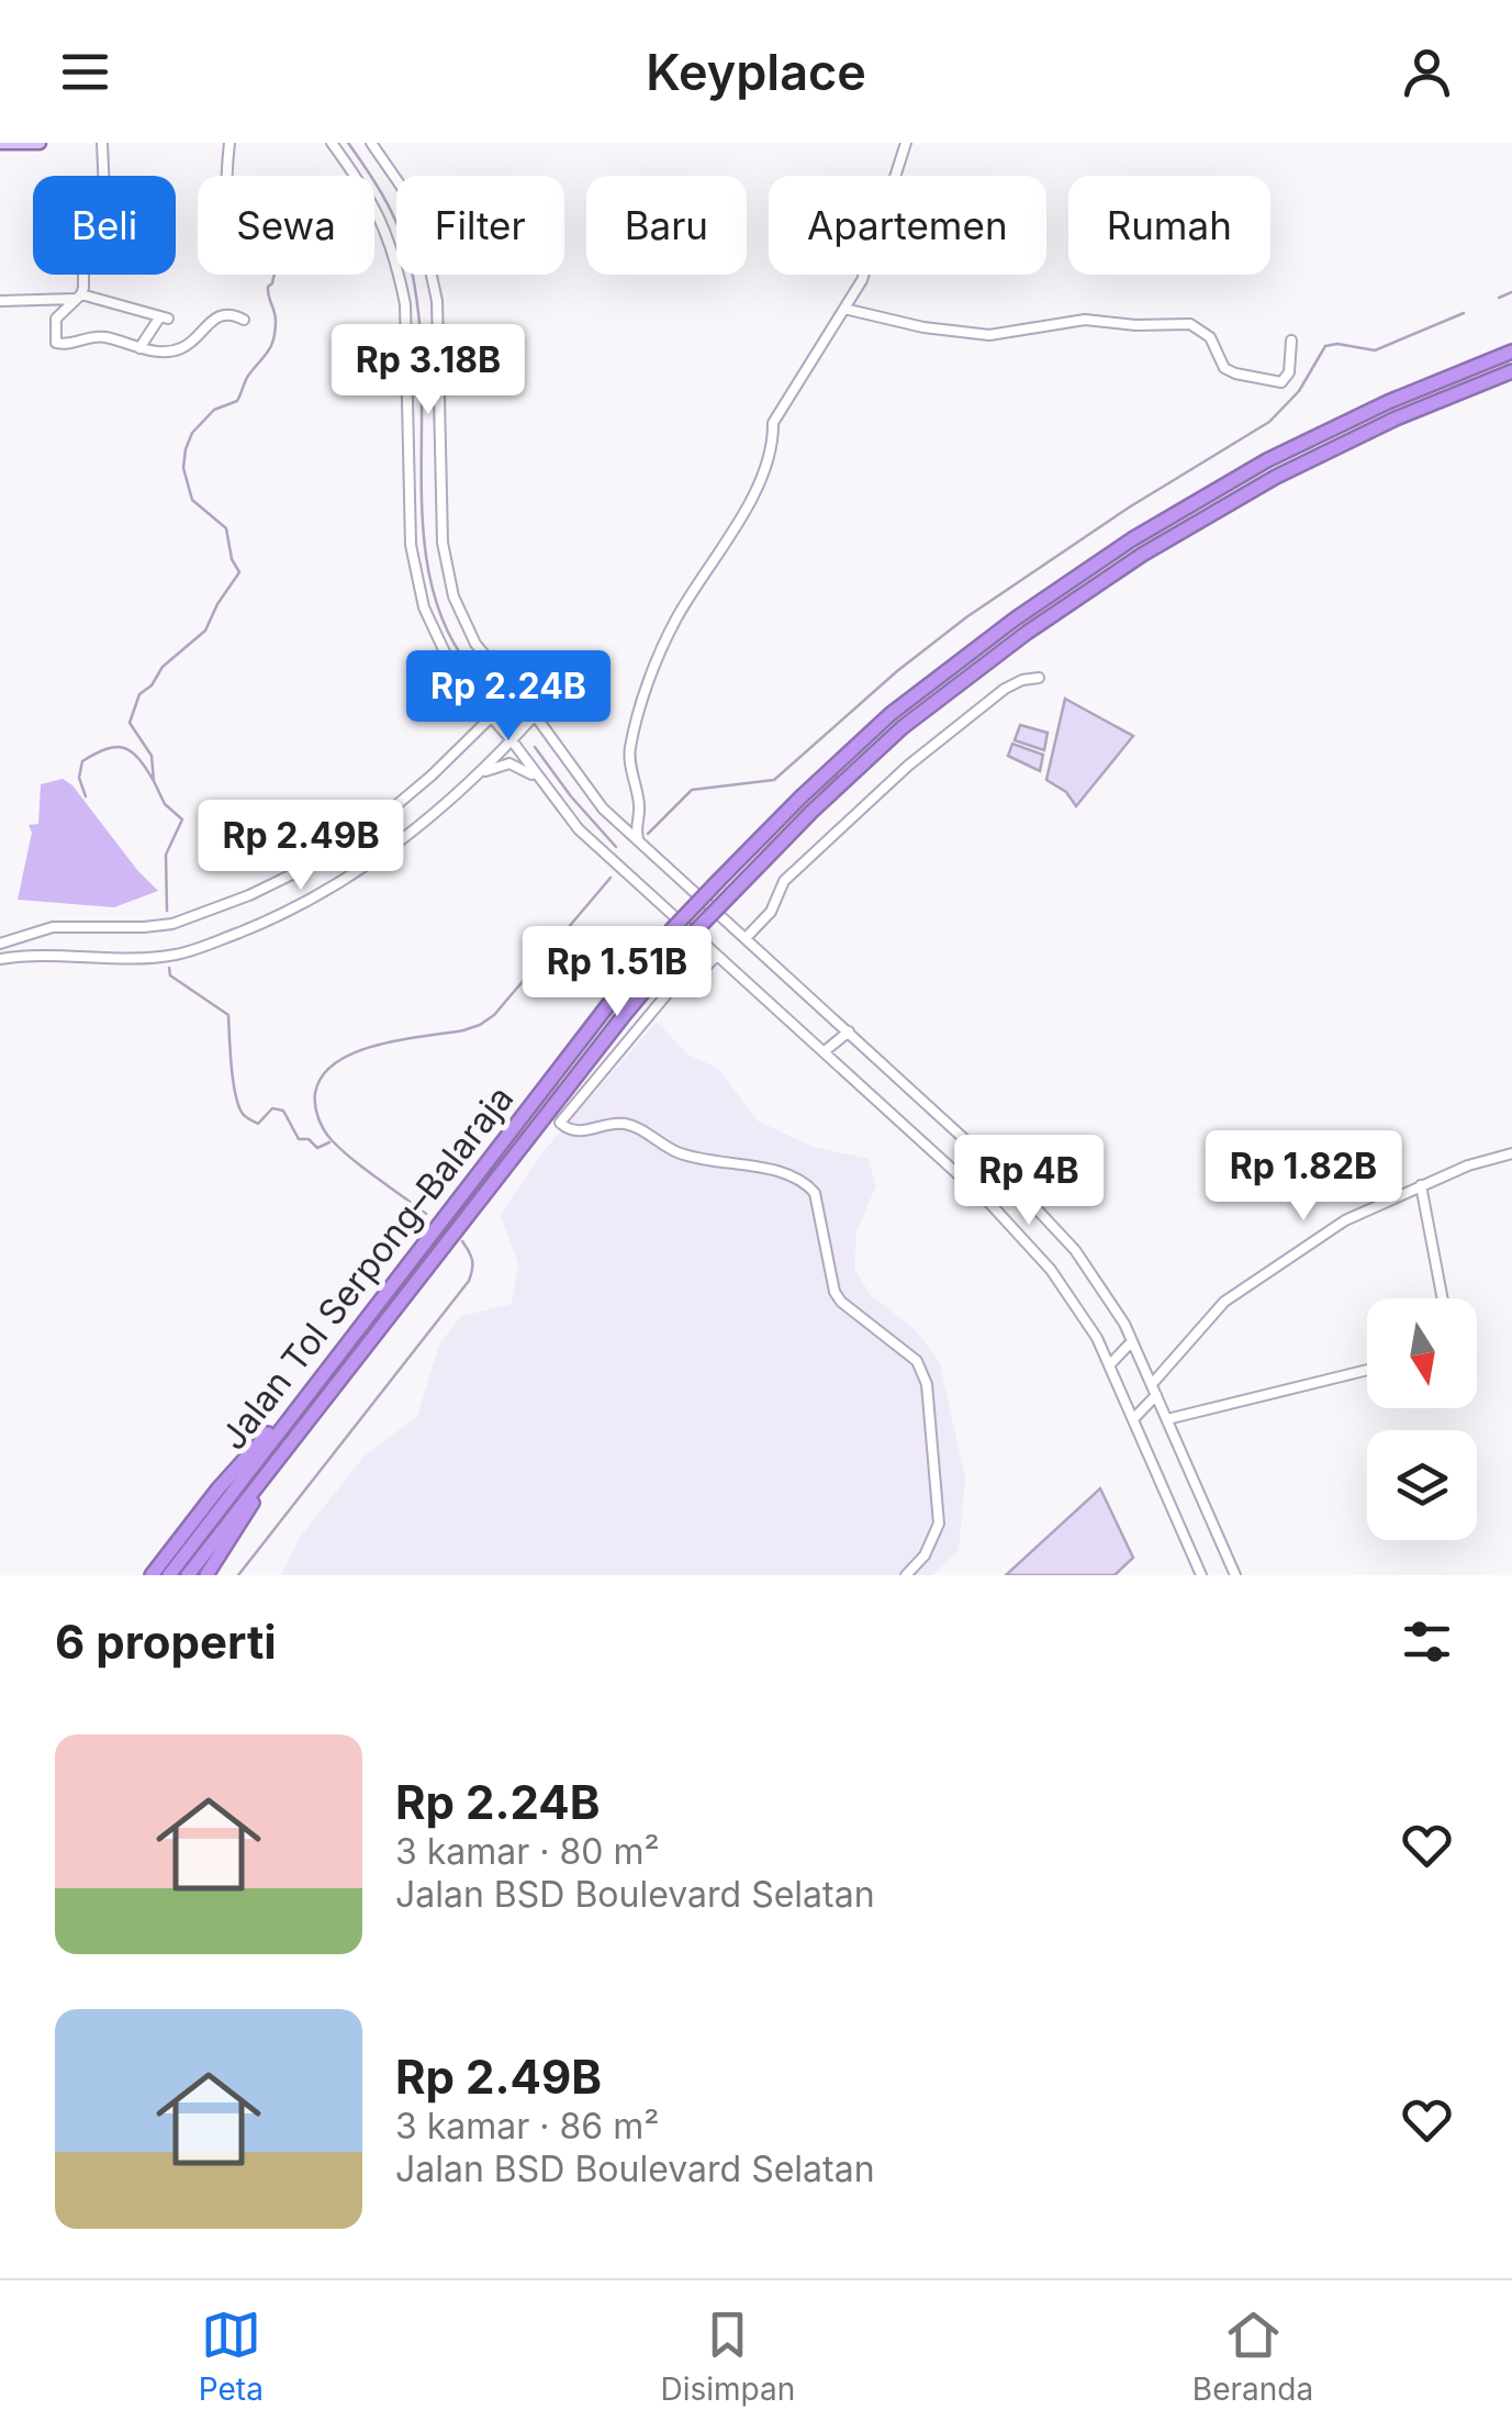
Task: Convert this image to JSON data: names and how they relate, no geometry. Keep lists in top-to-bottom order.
{
  "streets": {
    "highway": ["Jalan Tol Serpong–Balaraja"]
  },
  "north": "bottom",
  "page": {
    "header": "Keyplace",
    "chip": [
      "Beli",
      "Sewa",
      "Filter",
      "Baru",
      "Apartemen",
      "Rumah"
    ],
    "price": [
      "Rp 3.18B",
      "Rp 2.24B",
      "Rp 2.49B",
      "Rp 1.51B",
      "Rp 1.82B",
      "Rp 4B"
    ],
    "heading": "6 properti",
    "list": [
      {
        "name": "Rp 2.24B",
        "note": "3 kamar · 80 m² · Jalan BSD Boulevard Selatan"
      },
      {
        "name": "Rp 2.49B",
        "note": "3 kamar · 86 m² · Jalan BSD Boulevard Selatan"
      }
    ],
    "tabs": ["Peta", "Disimpan", "Beranda"]
  }
}
